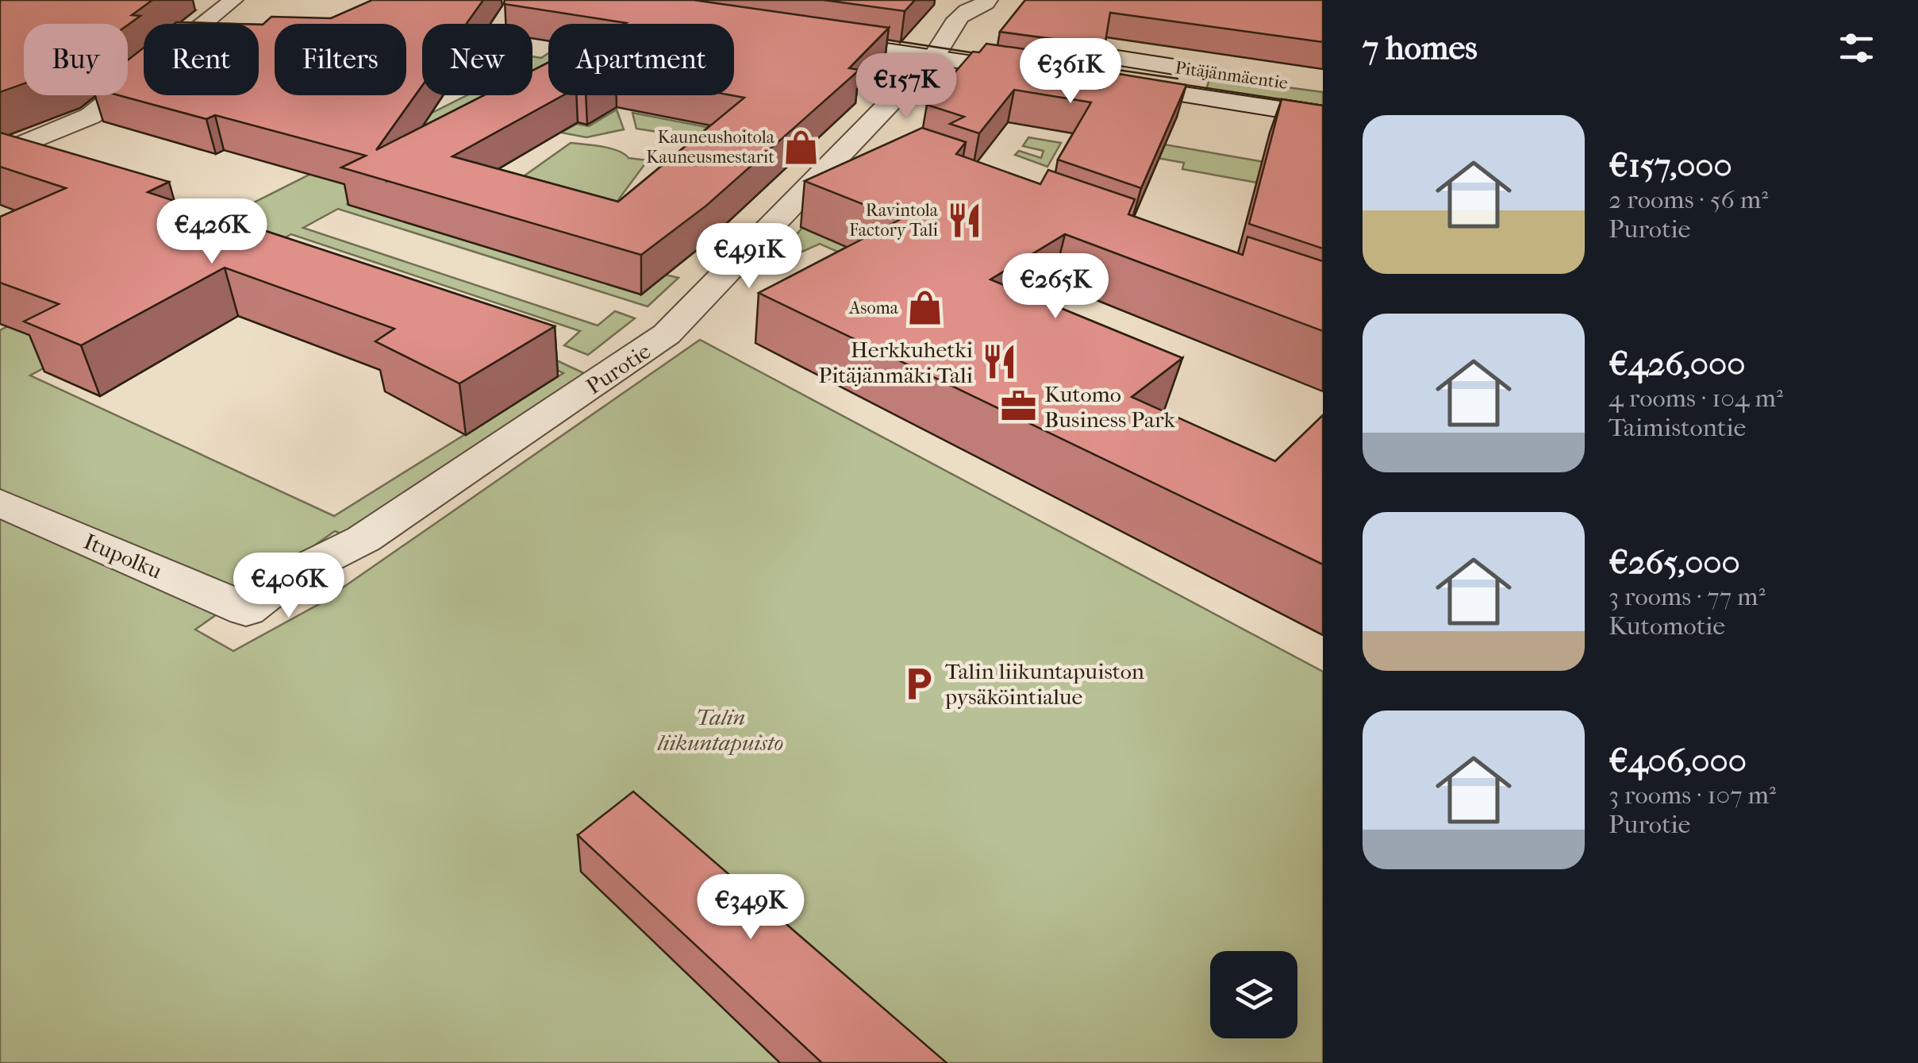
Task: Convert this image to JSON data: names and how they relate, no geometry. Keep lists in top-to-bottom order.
{
  "streets": {
    "main road": ["Pitäjänmäentie"],
    "street": ["Purotie", "Itupolku"]
  },
  "crossings": [
    ["Purotie", "Itupolku"]
  ],
  "parks": ["Talin liikuntapuisto"],
  "places": {
    "shop": ["Kauneushoitola Kauneusmestarit", "Asoma"],
    "restaurant": ["Ravintola Factory Tali", "Herkkuhetki Pitäjänmäki Tali"],
    "office": ["Kutomo Business Park"],
    "parking": ["Talin liikuntapuiston pysäköintialue"]
  },
  "page": {
    "heading": "7 homes",
    "chip": [
      "Buy",
      "Rent",
      "Filters",
      "New",
      "Apartment"
    ],
    "price": [
      "€361K",
      "€157K",
      "€426K",
      "€491K",
      "€265K",
      "€406K",
      "€349K"
    ],
    "list": [
      {
        "name": "€157,000",
        "note": "2 rooms · 56 m² · Purotie"
      },
      {
        "name": "€426,000",
        "note": "4 rooms · 104 m² · Taimistontie"
      },
      {
        "name": "€265,000",
        "note": "3 rooms · 77 m² · Kutomotie"
      },
      {
        "name": "€406,000",
        "note": "3 rooms · 107 m² · Purotie"
      }
    ]
  }
}
